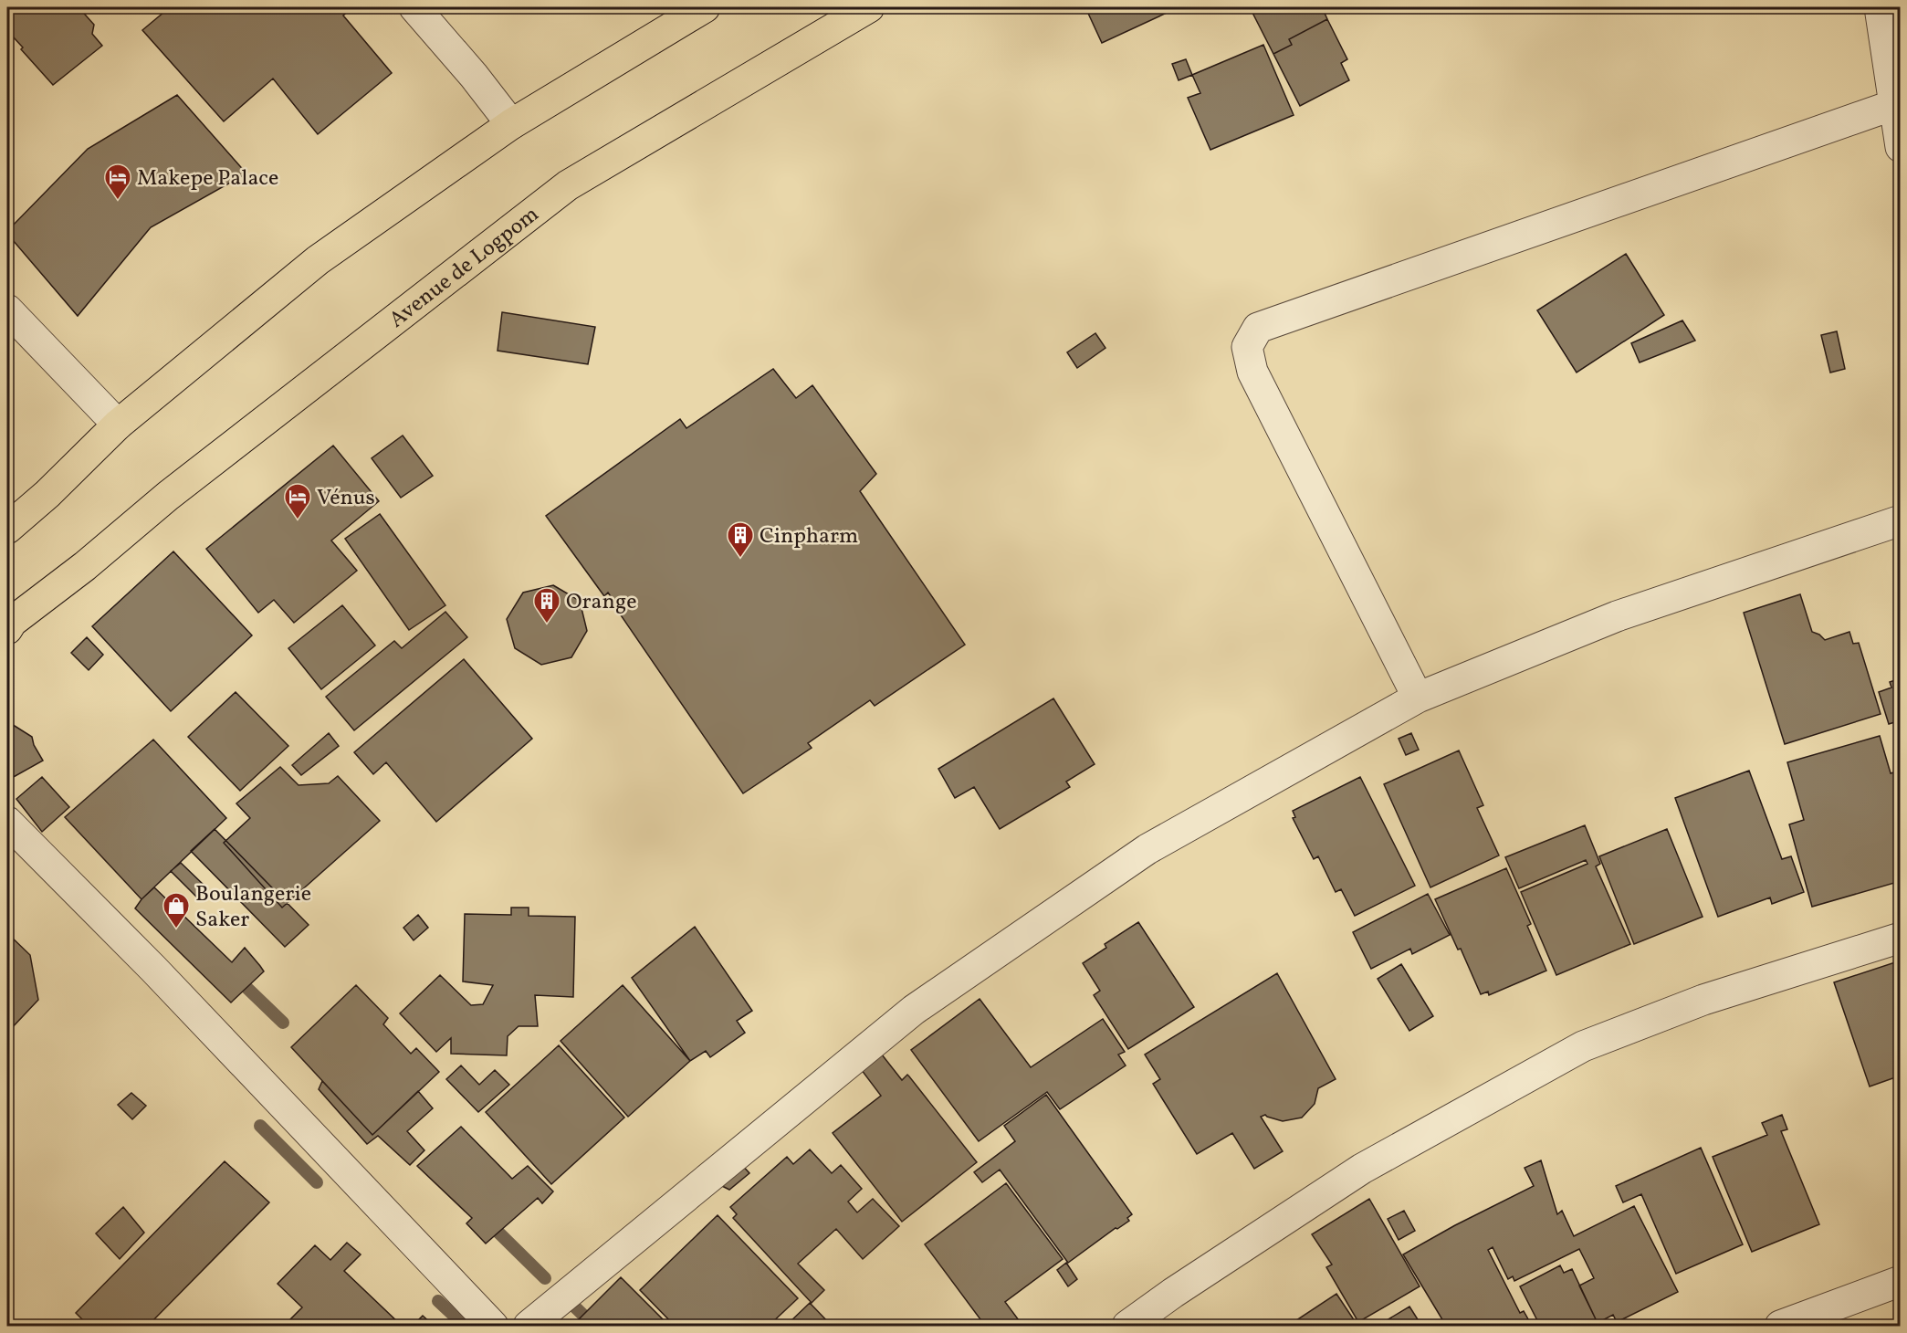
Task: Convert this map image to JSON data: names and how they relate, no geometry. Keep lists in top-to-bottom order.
{
  "streets": {
    "main road": ["Avenue de Logpom"]
  },
  "places": {
    "hotel": ["Makepe Palace", "Vénus"],
    "building": ["Cinpharm", "Orange"],
    "shop": ["Boulangerie Saker"]
  }
}
